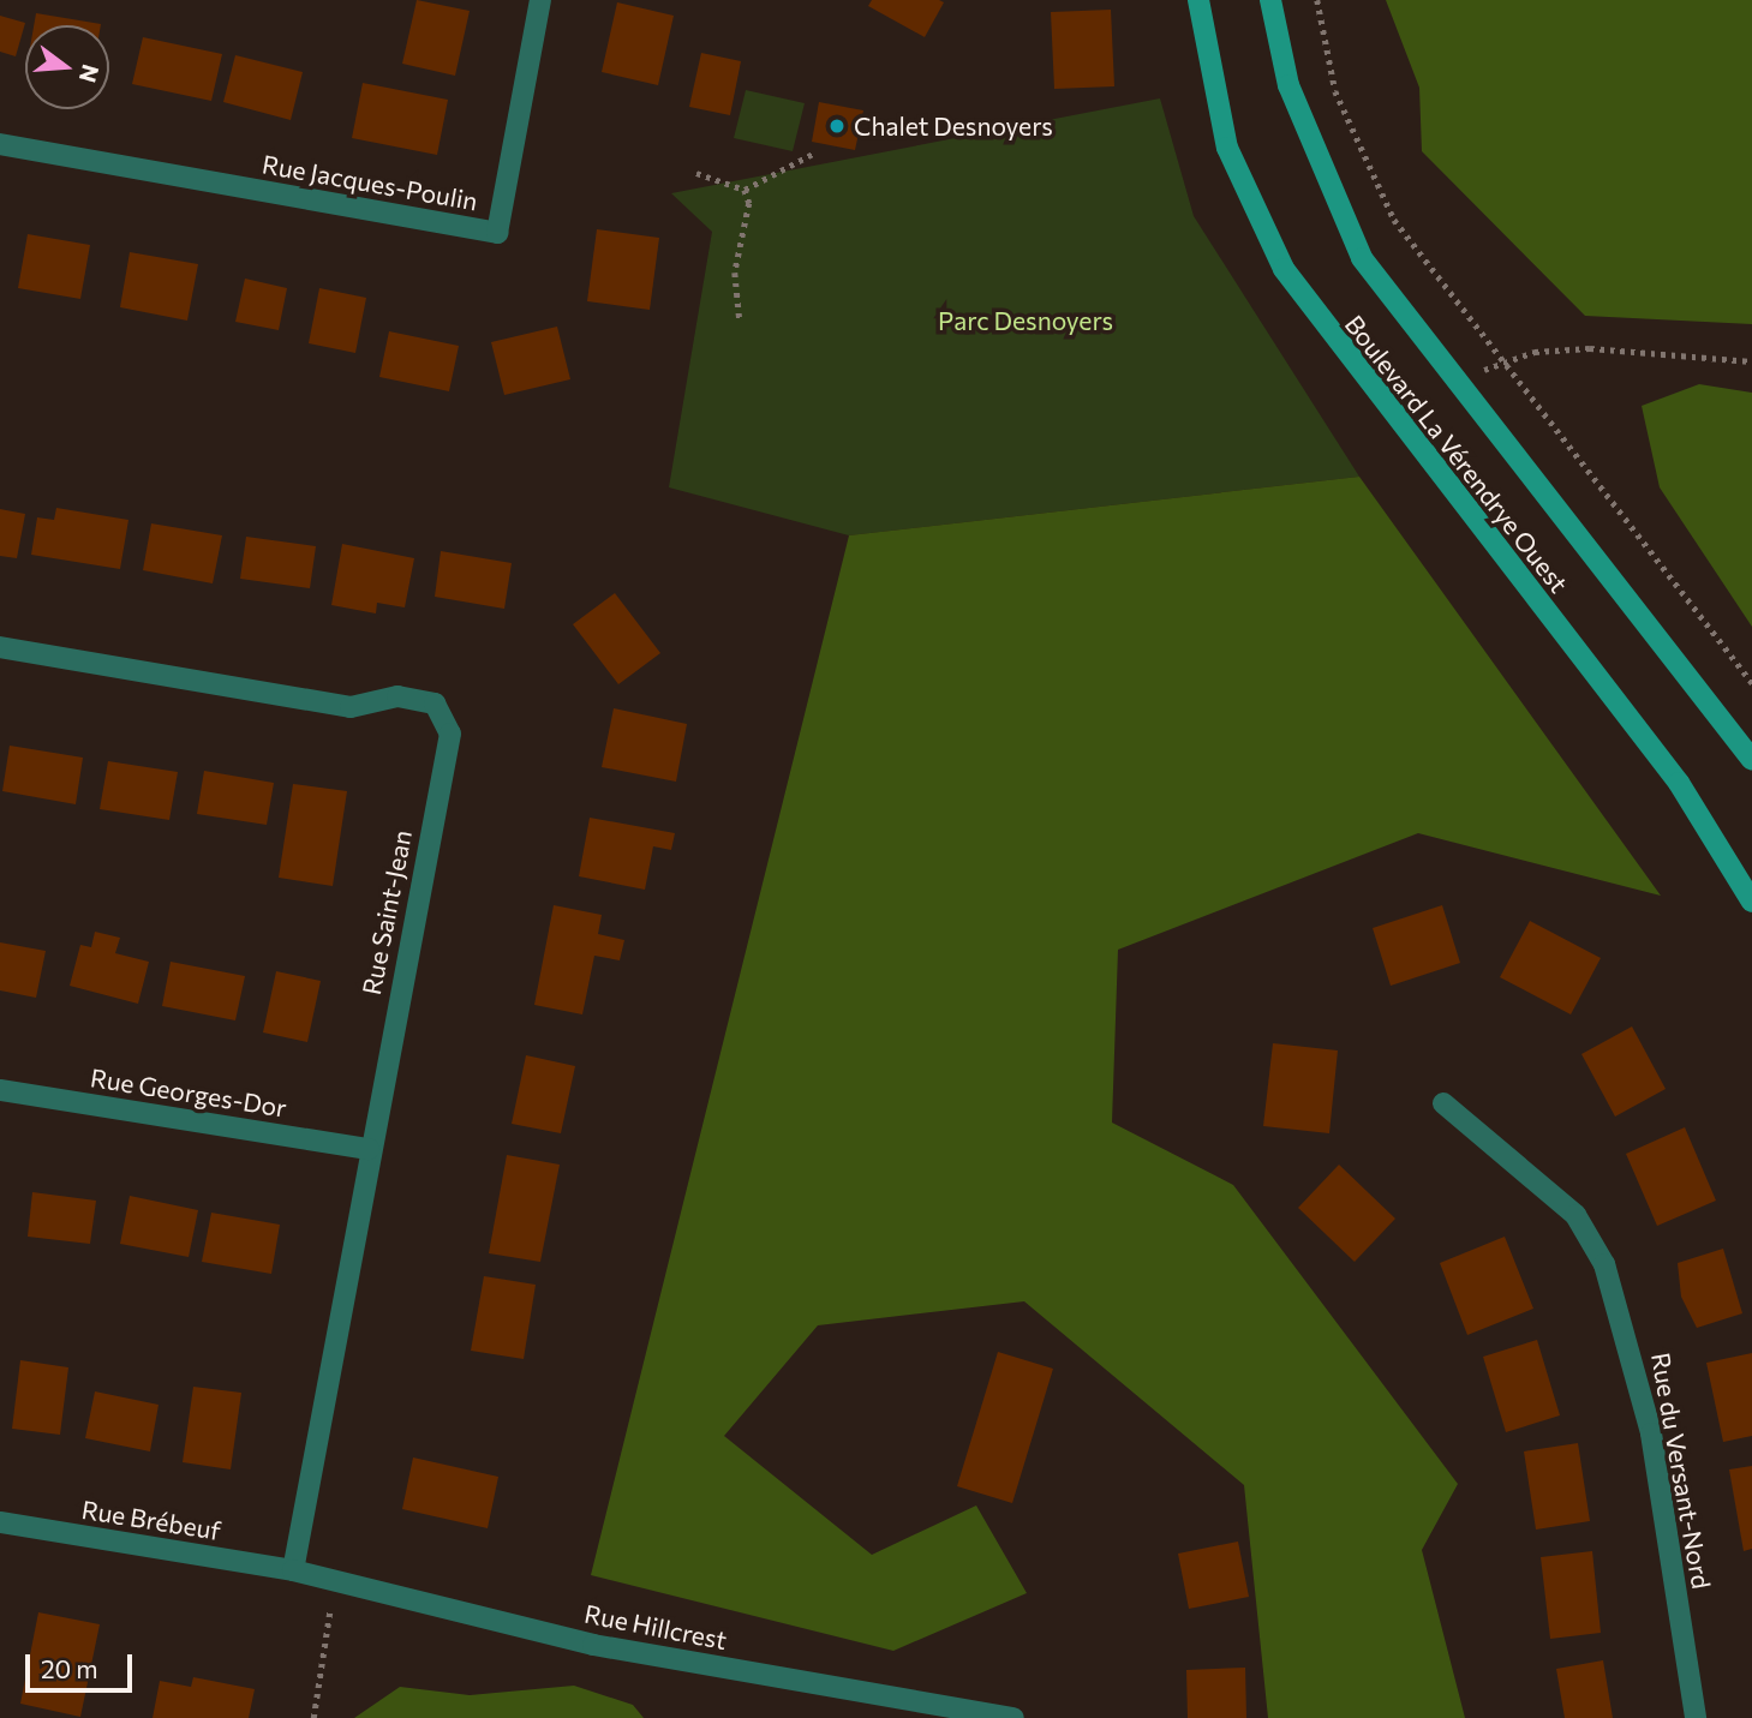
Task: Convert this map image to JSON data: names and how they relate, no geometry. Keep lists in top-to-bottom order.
{
  "streets": {
    "main road": ["Boulevard La Vérendrye Ouest"],
    "street": [
      "Rue Jacques-Poulin",
      "Rue Saint-Jean",
      "Rue Georges-Dor",
      "Rue du Versant-Nord",
      "Rue Brébeuf",
      "Rue Hillcrest"
    ]
  },
  "crossings": [
    ["Rue Saint-Jean", "Rue Georges-Dor"],
    ["Rue Saint-Jean", "Rue Brébeuf"],
    ["Rue Saint-Jean", "Rue Hillcrest"],
    ["Rue Brébeuf", "Rue Hillcrest"]
  ],
  "parks": ["Parc Desnoyers"],
  "places": ["Chalet Desnoyers"],
  "scale_bar": "20 m",
  "north": "right"
}
